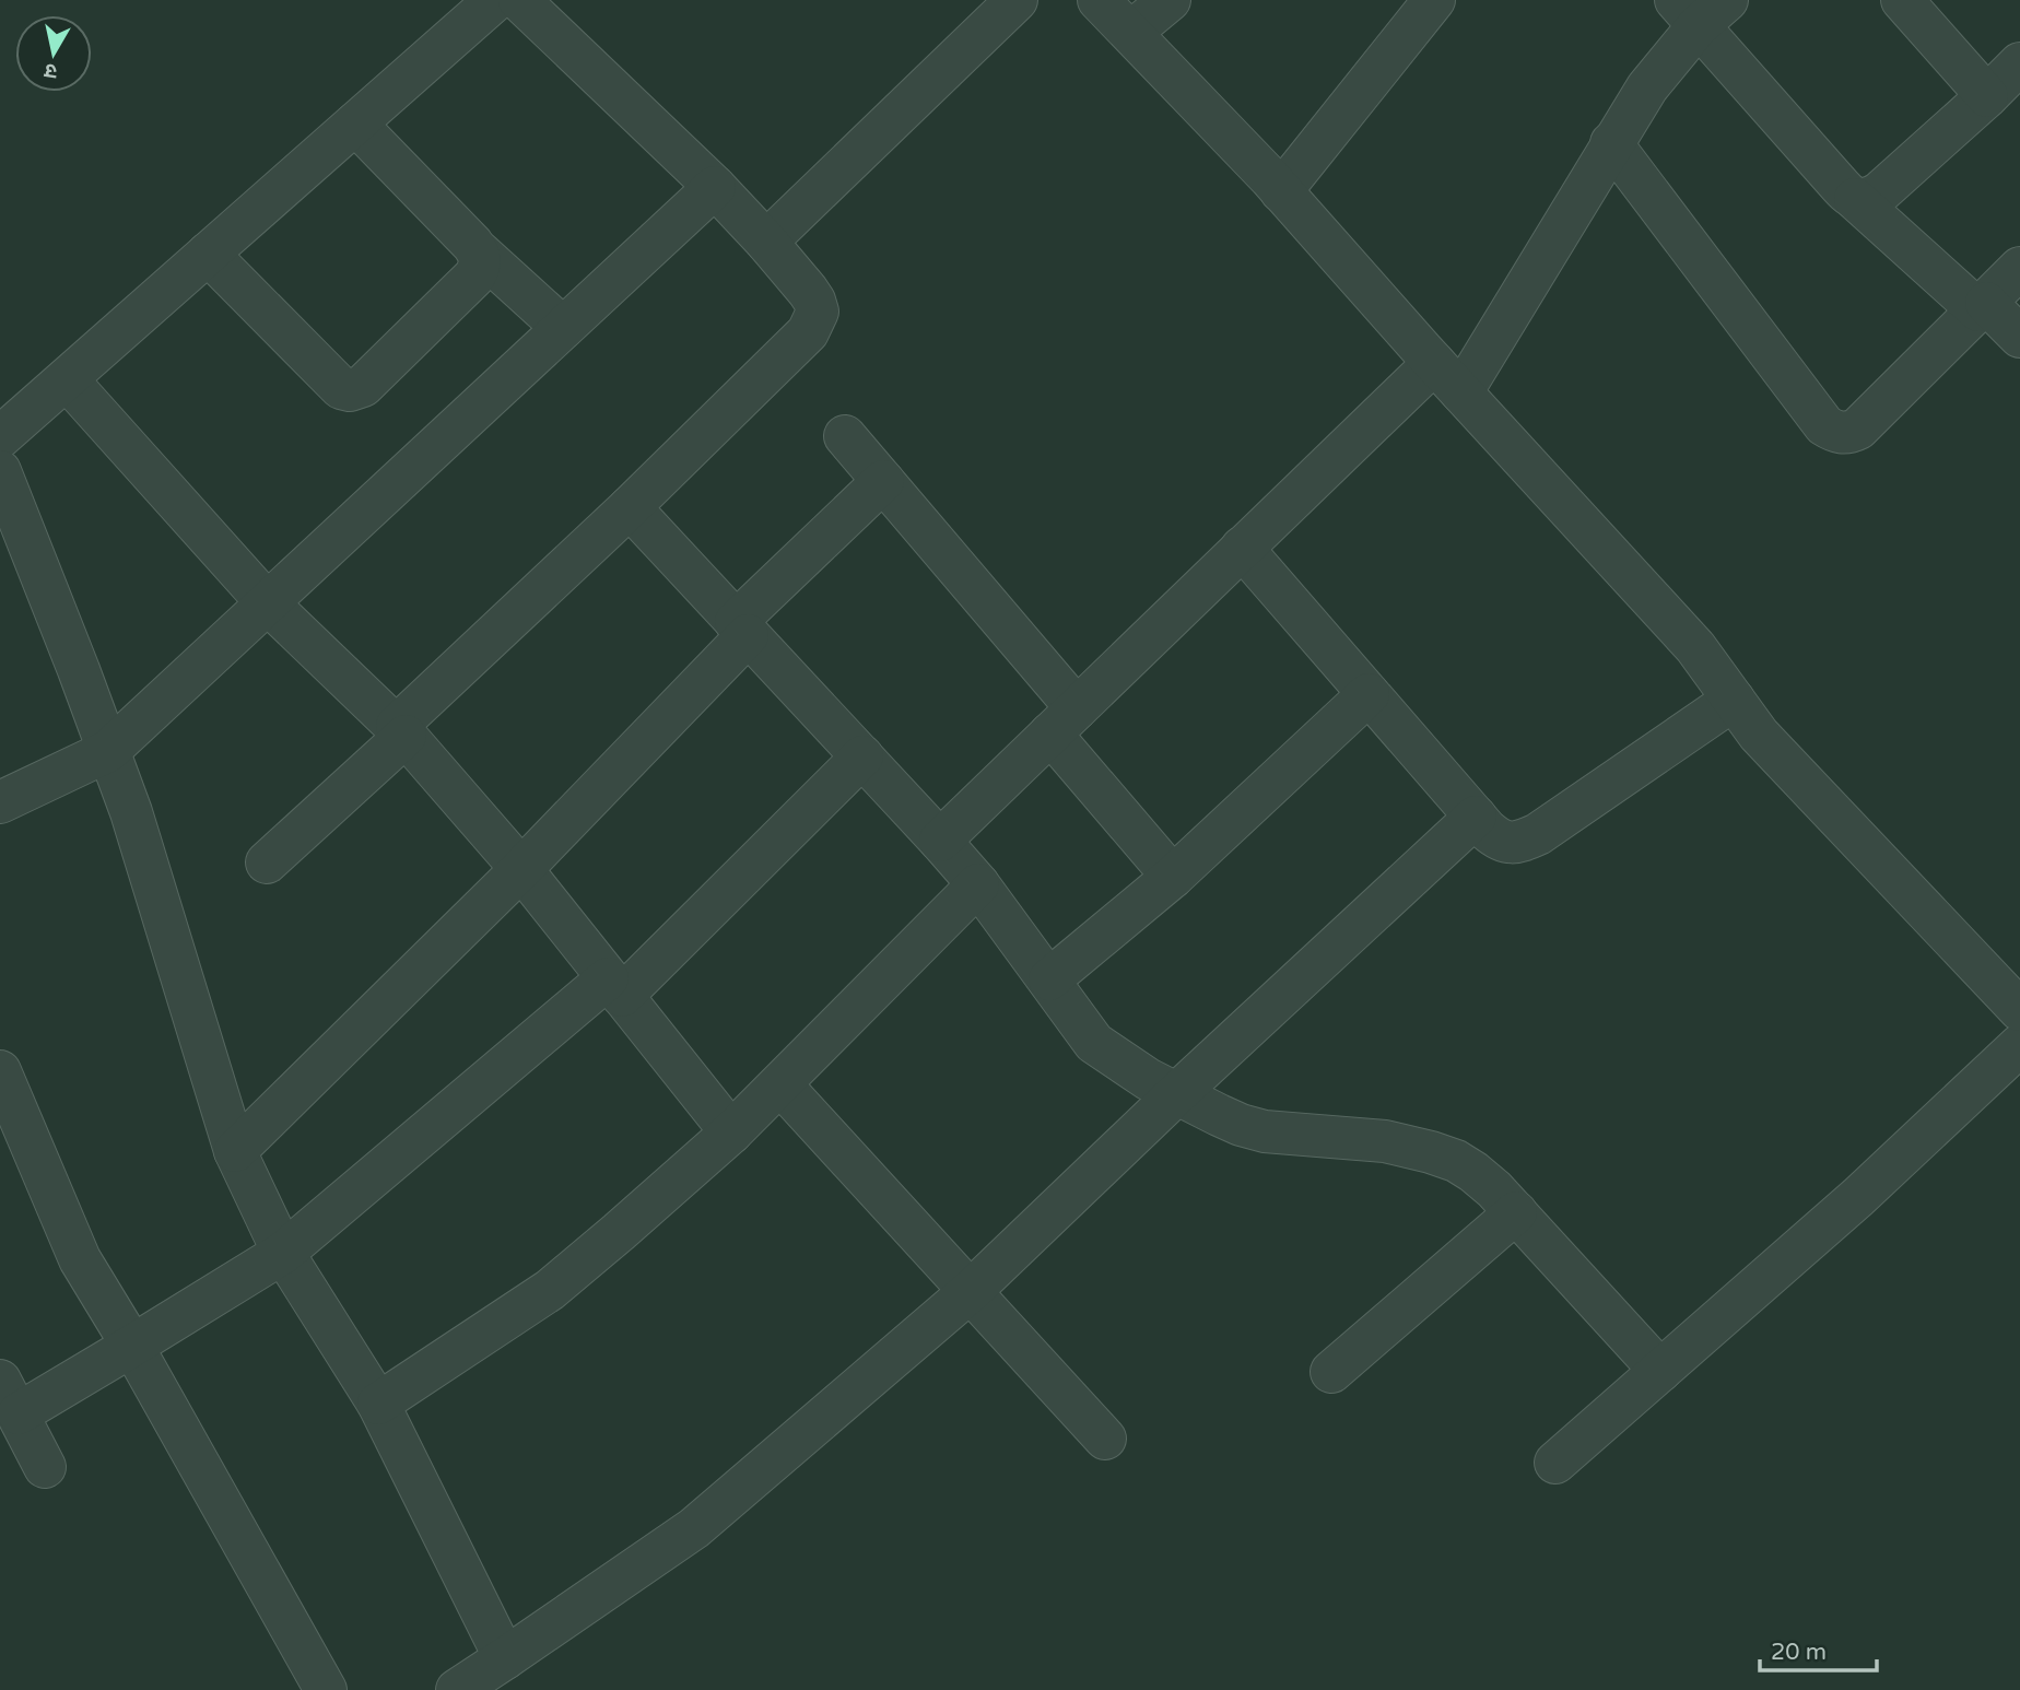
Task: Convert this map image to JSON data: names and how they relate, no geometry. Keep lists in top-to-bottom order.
{
  "scale_bar": "20 m",
  "north": "bottom"
}
